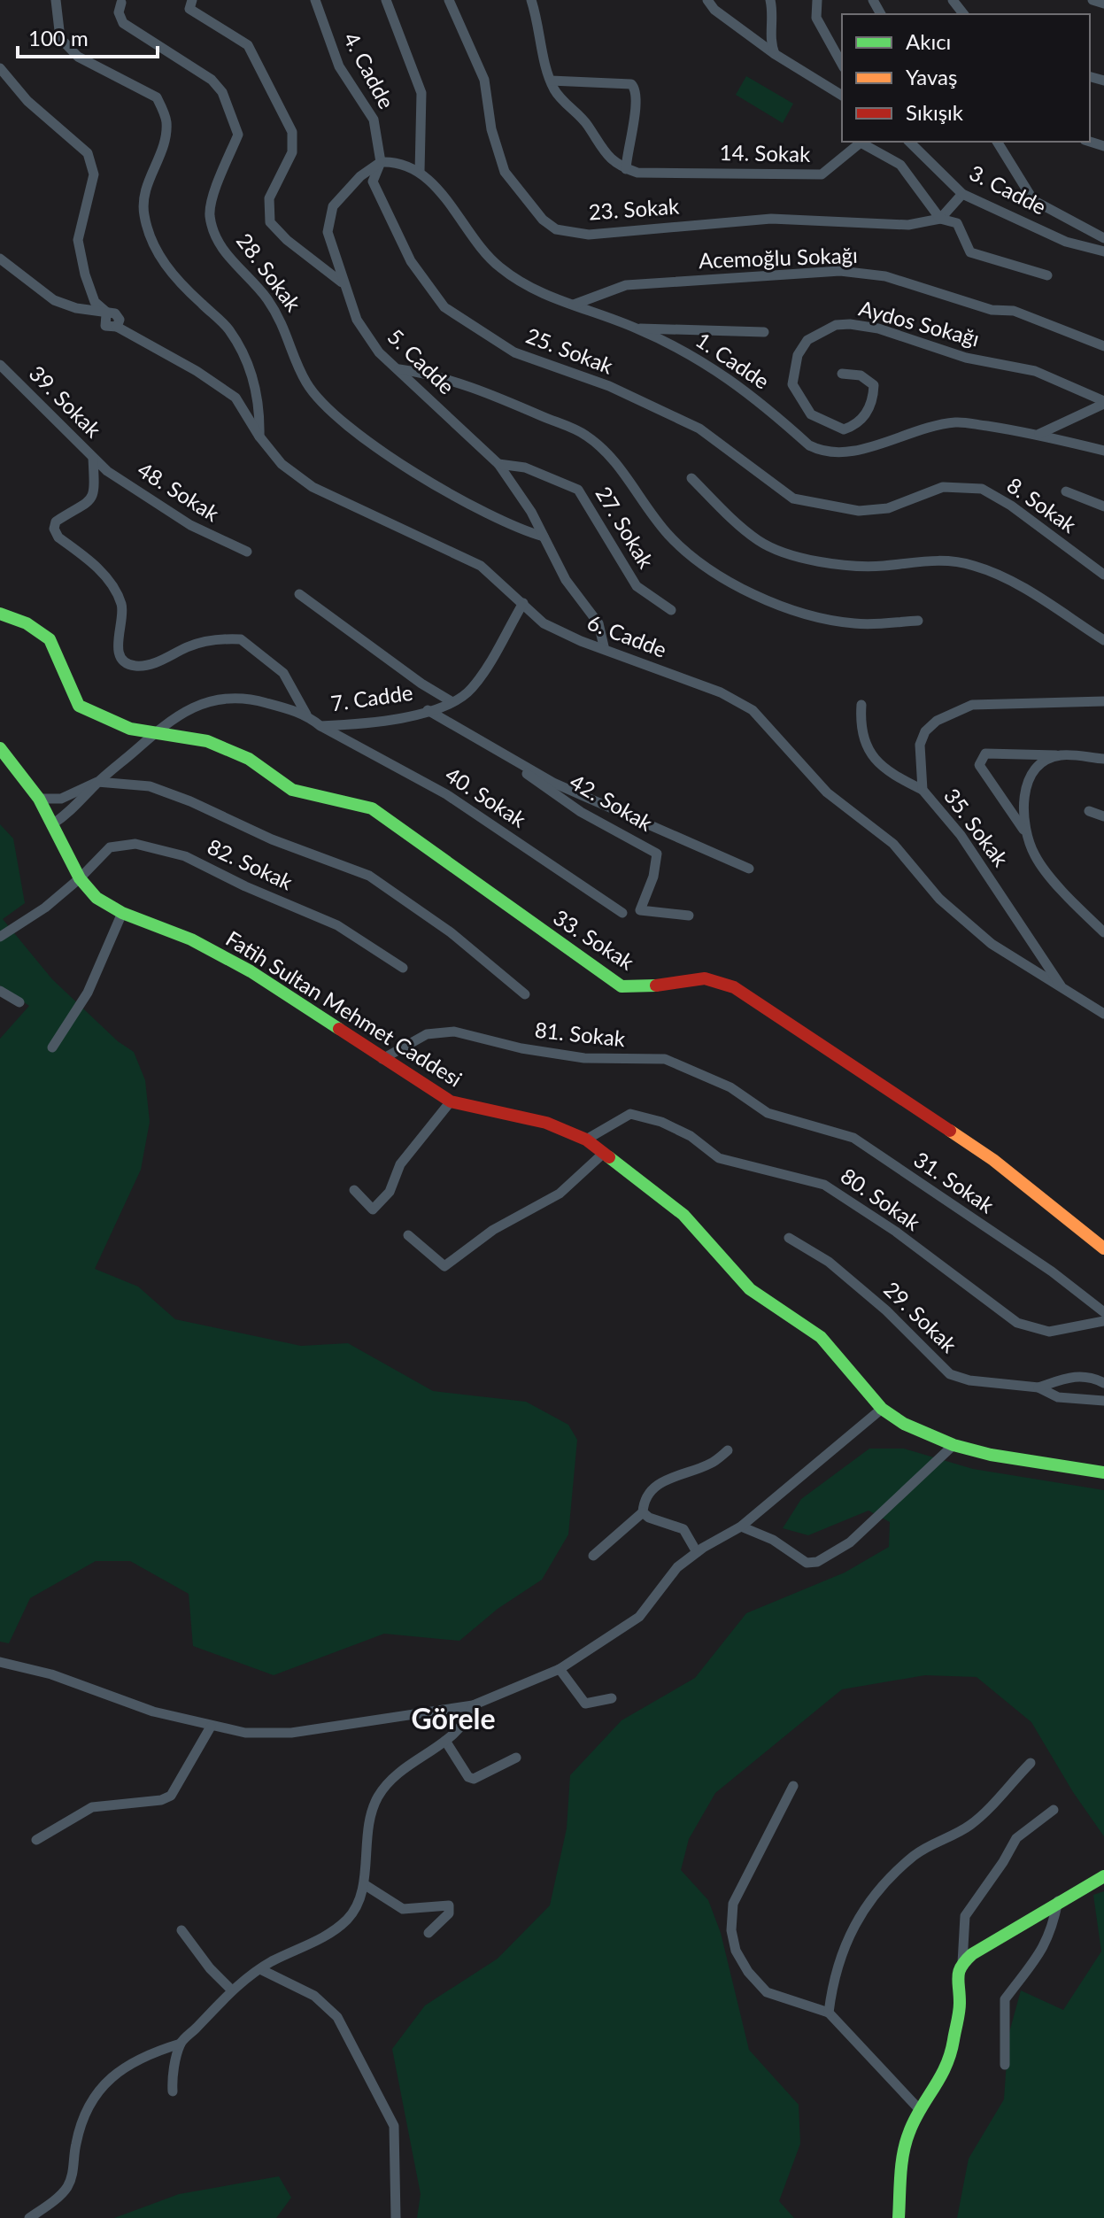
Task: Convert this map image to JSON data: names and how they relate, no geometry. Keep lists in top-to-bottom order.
{
  "streets": {
    "street": [
      "4. Cadde",
      "14. Sokak",
      "3. Cadde",
      "23. Sokak",
      "Acemoğlu Sokağı",
      "28. Sokak",
      "Aydos Sokağı",
      "25. Sokak",
      "1. Cadde",
      "5. Cadde",
      "39. Sokak",
      "48. Sokak",
      "8. Sokak",
      "27. Sokak",
      "6. Cadde",
      "7. Cadde",
      "40. Sokak",
      "42. Sokak",
      "35. Sokak",
      "82. Sokak",
      "33. Sokak",
      "Fatih Sultan Mehmet Caddesi",
      "81. Sokak",
      "31. Sokak",
      "80. Sokak",
      "29. Sokak"
    ]
  },
  "crossings": [
    ["4. Cadde", "25. Sokak"],
    ["4. Cadde", "5. Cadde"],
    ["14. Sokak", "23. Sokak"],
    ["Acemoğlu Sokağı", "1. Cadde"],
    ["28. Sokak", "5. Cadde"],
    ["25. Sokak", "5. Cadde"],
    ["25. Sokak", "8. Sokak"],
    ["5. Cadde", "27. Sokak"],
    ["5. Cadde", "6. Cadde"],
    ["39. Sokak", "48. Sokak"],
    ["39. Sokak", "7. Cadde"],
    ["6. Cadde", "7. Cadde"],
    ["6. Cadde", "35. Sokak"],
    ["7. Cadde", "40. Sokak"],
    ["7. Cadde", "42. Sokak"],
    ["7. Cadde", "33. Sokak"],
    ["7. Cadde", "Fatih Sultan Mehmet Caddesi"],
    ["82. Sokak", "Fatih Sultan Mehmet Caddesi"],
    ["Fatih Sultan Mehmet Caddesi", "81. Sokak"],
    ["Fatih Sultan Mehmet Caddesi", "80. Sokak"],
    ["81. Sokak", "31. Sokak"]
  ],
  "districts": ["Görele"],
  "legend": ["Akıcı", "Yavaş", "Sıkışık"],
  "scale_bar": "100 m"
}
